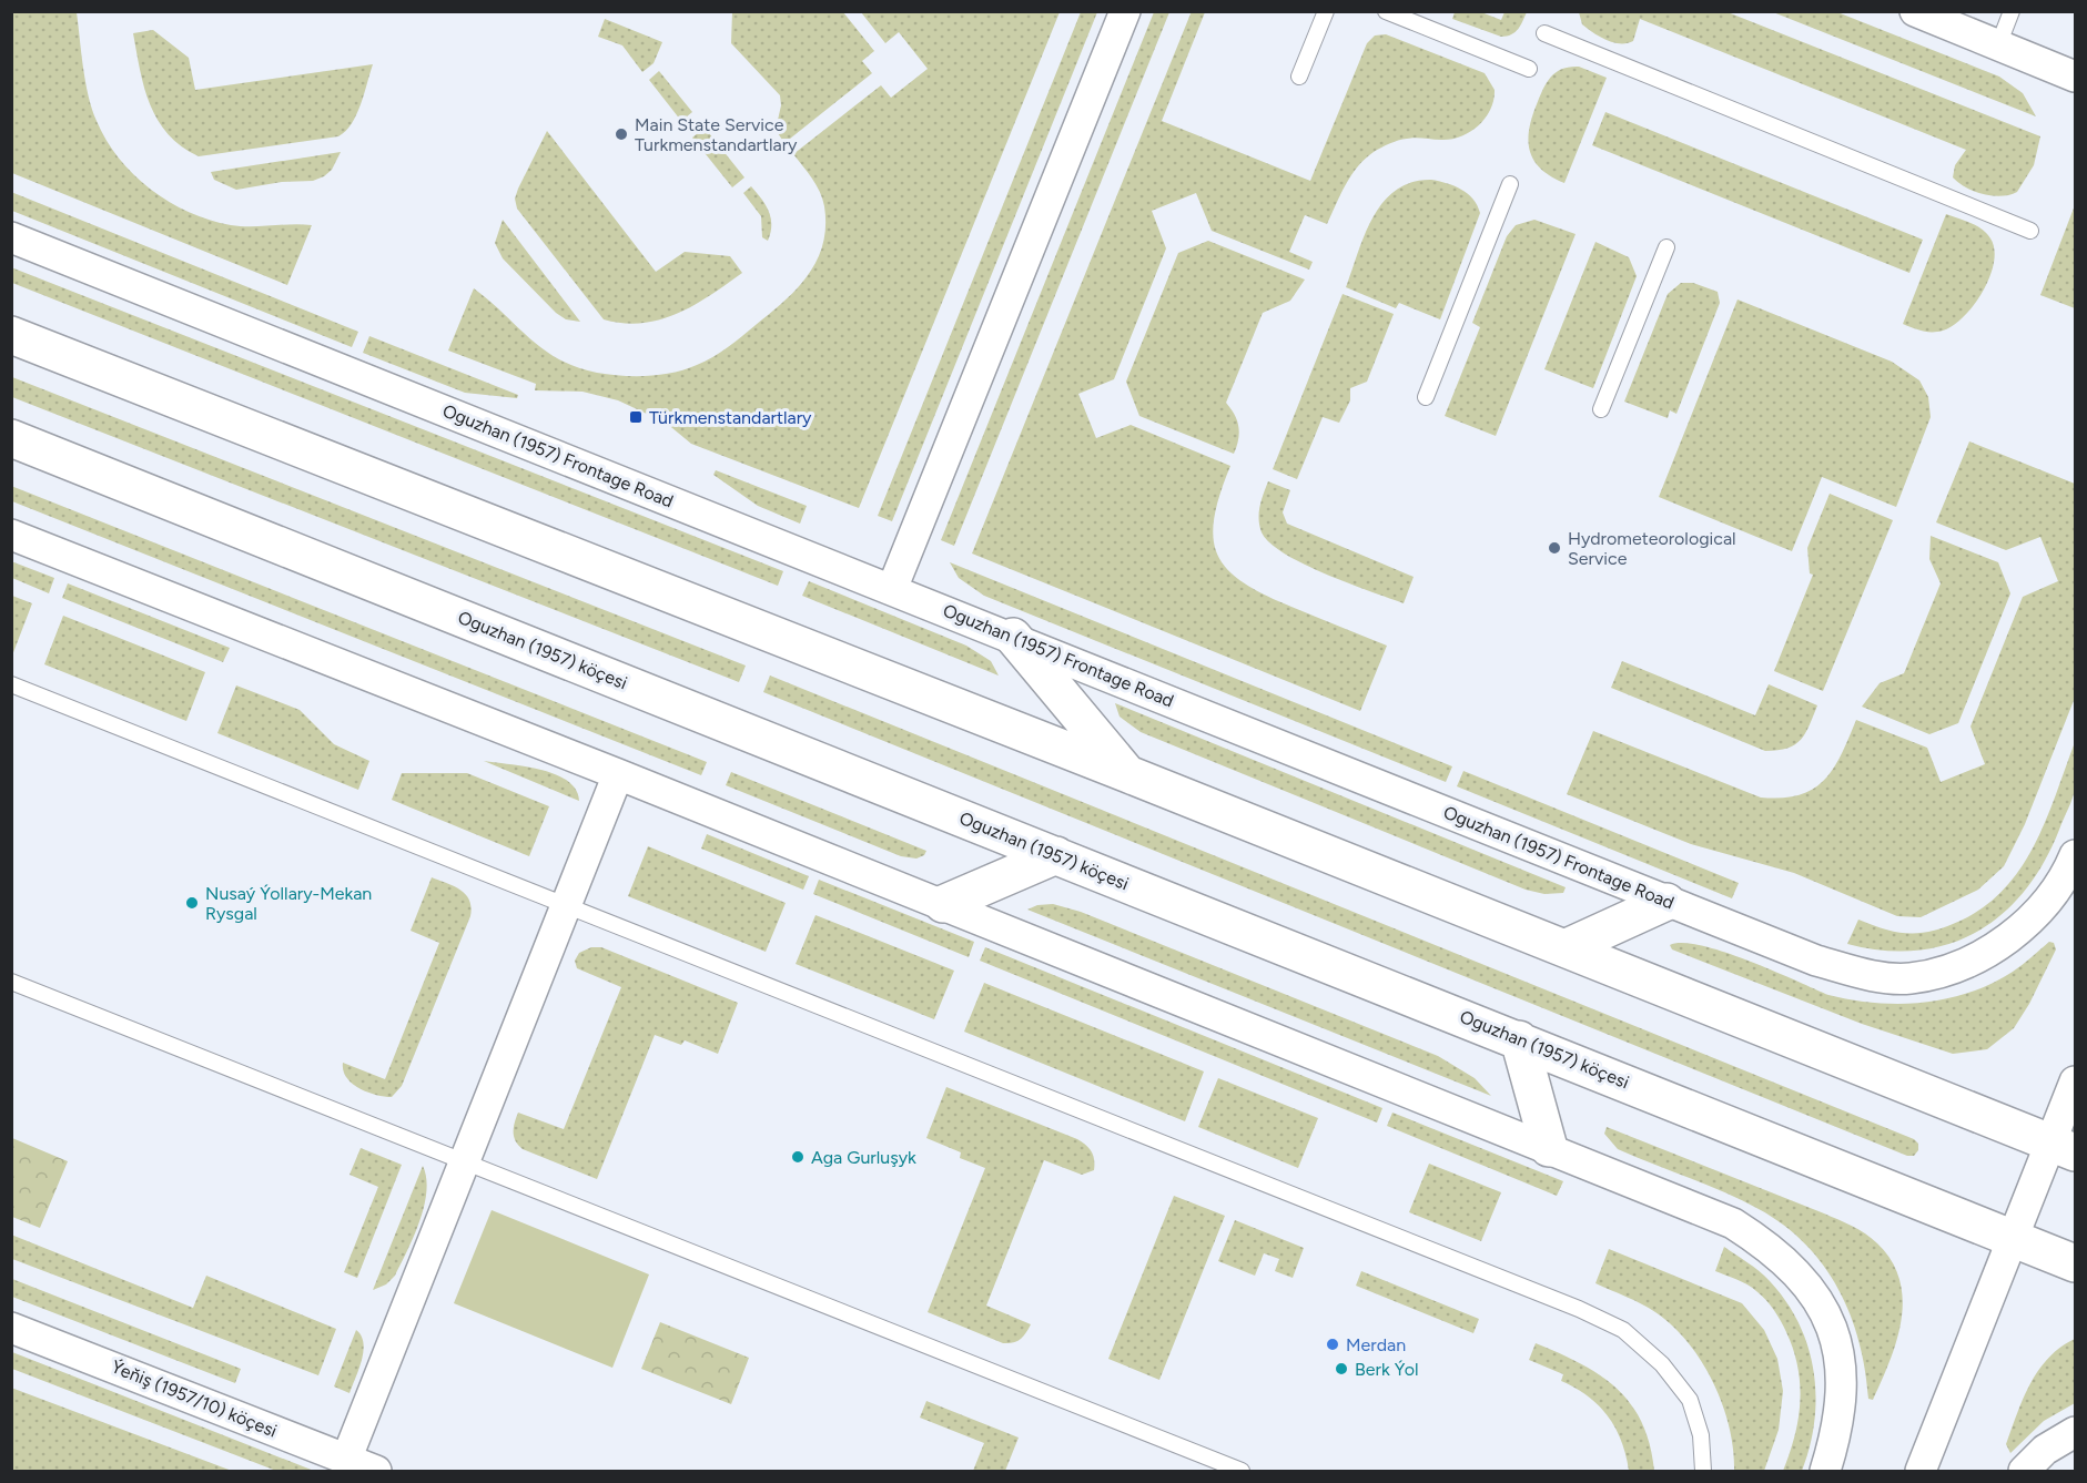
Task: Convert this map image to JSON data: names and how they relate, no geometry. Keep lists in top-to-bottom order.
{
  "streets": {
    "main road": ["Oguzhan (1957) köçesi"],
    "street": ["Oguzhan (1957) Frontage Road", "Ýeňiş (1957/10) köçesi"]
  },
  "places": {
    "other": [
      "Main State Service Turkmenstandartlary",
      "Hydrometeorological Service",
      "Nusaý Ýollary-Mekan Rysgal",
      "Aga Gurluşyk",
      "Merdan",
      "Berk Ýol"
    ],
    "transit": ["Türkmenstandartlary"]
  }
}
